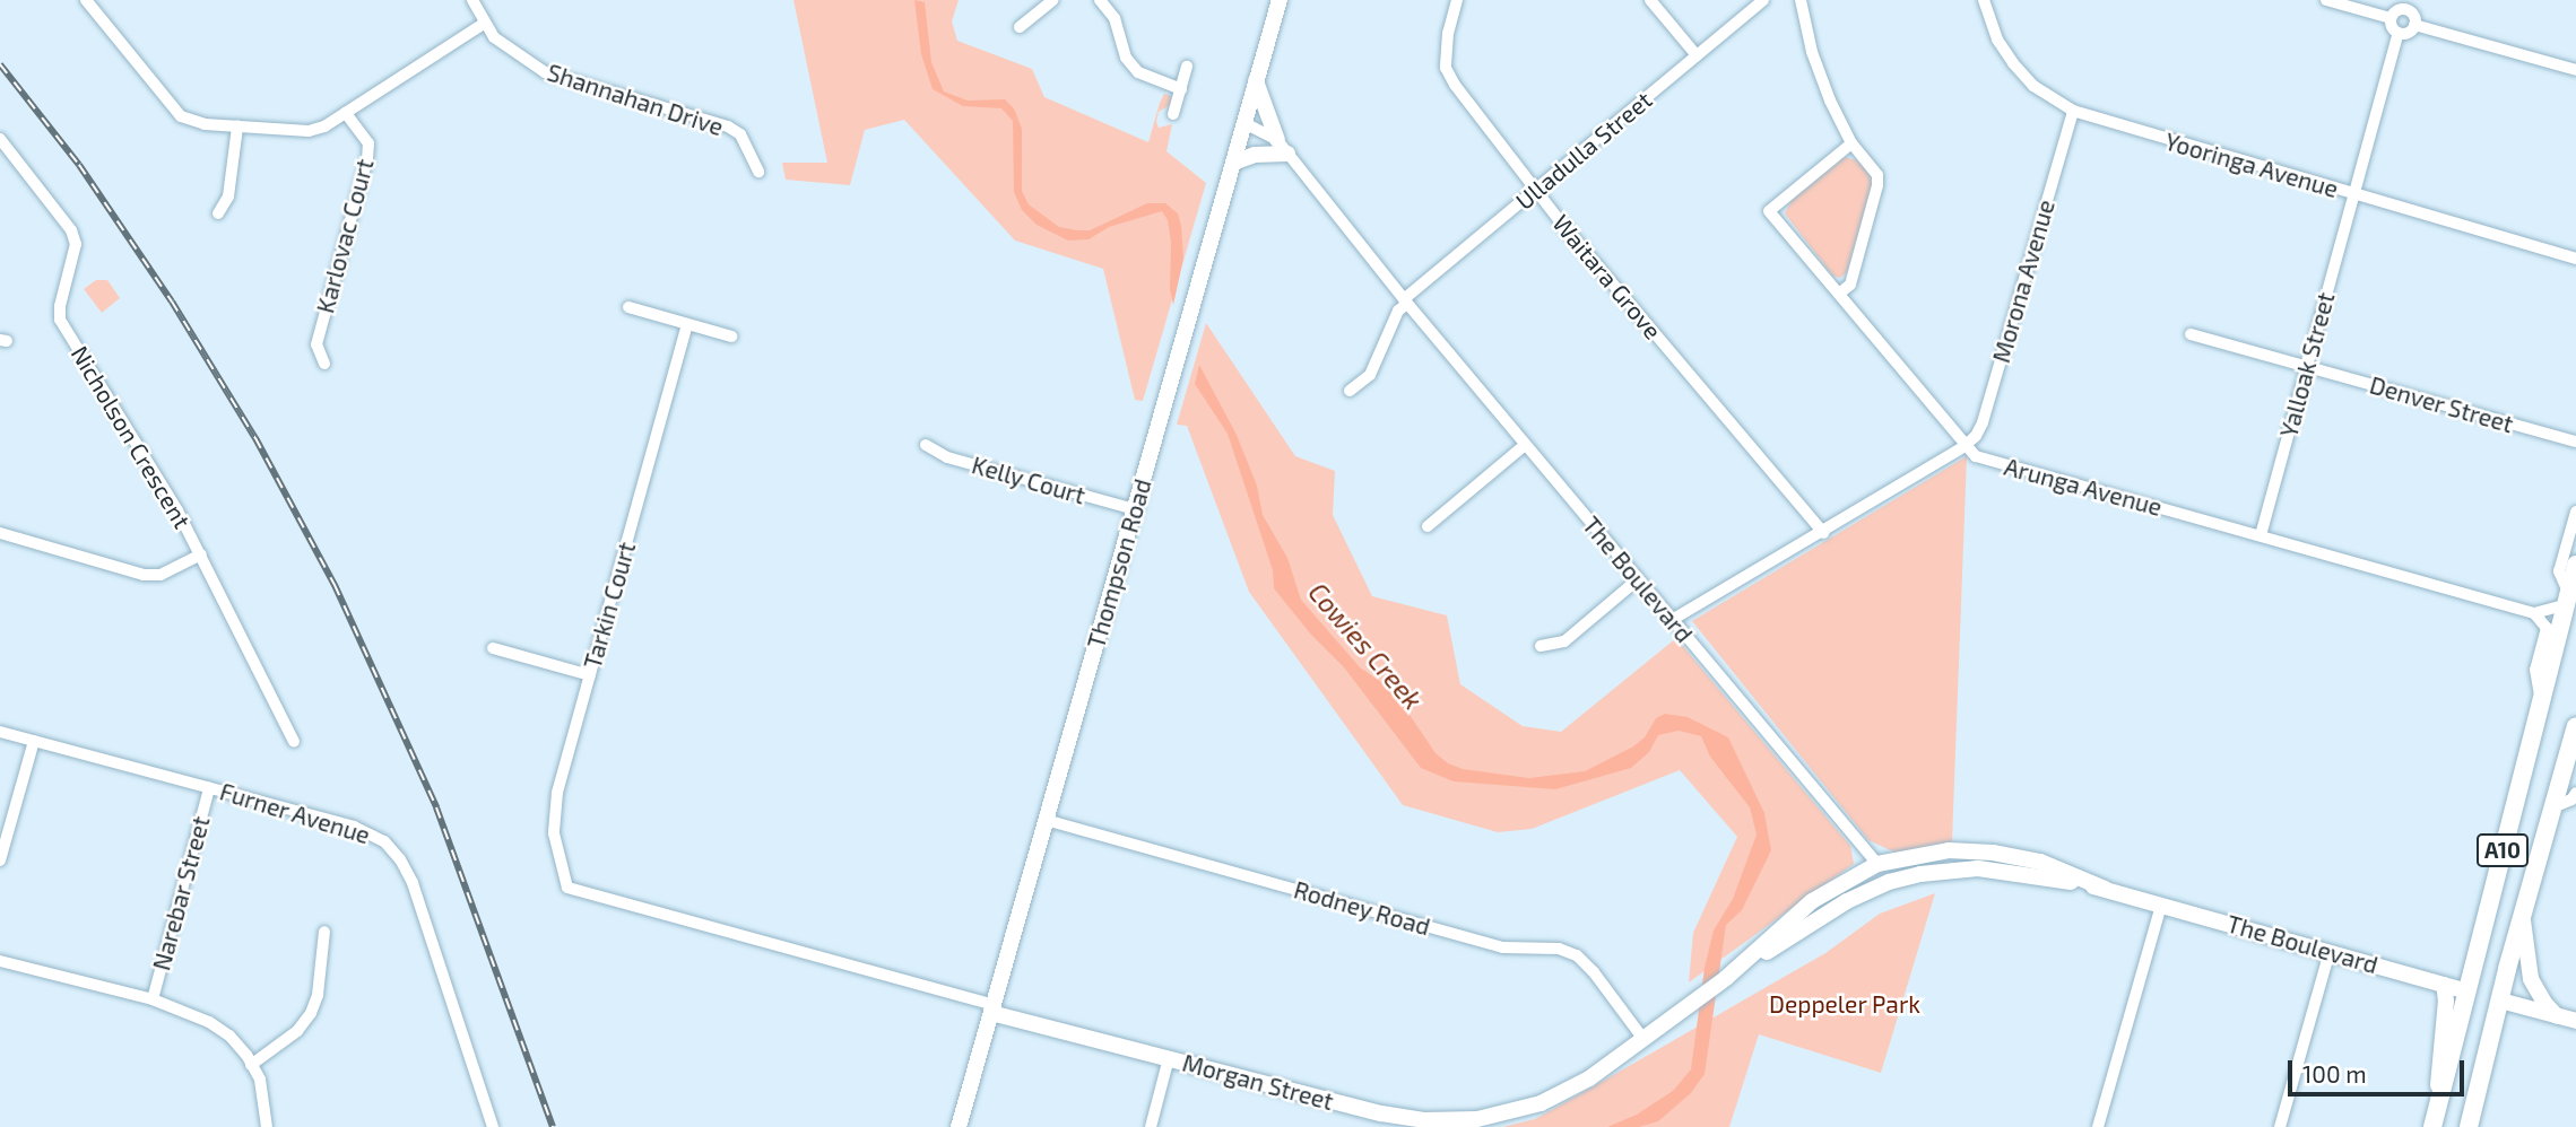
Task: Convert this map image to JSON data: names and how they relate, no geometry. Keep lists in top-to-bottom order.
{
  "streets": {
    "highway": ["The Boulevard", "A10"],
    "main road": ["Thompson Road", "Morgan Street"],
    "street": [
      "Shannahan Drive",
      "Ulladulla Street",
      "Yooringa Avenue",
      "Karlovac Court",
      "Waitara Grove",
      "Morona Avenue",
      "Yalloak Street",
      "Denver Street",
      "Nicholson Crescent",
      "Kelly Court",
      "Arunga Avenue",
      "Tarkin Court",
      "Furner Avenue",
      "Narebar Street",
      "Rodney Road"
    ]
  },
  "crossings": [
    ["Ulladulla Street", "Waitara Grove"],
    ["Ulladulla Street", "The Boulevard"],
    ["Yooringa Avenue", "Morona Avenue"],
    ["Yooringa Avenue", "Yalloak Street"],
    ["Morona Avenue", "Arunga Avenue"],
    ["Yalloak Street", "Denver Street"],
    ["Yalloak Street", "Arunga Avenue"],
    ["Kelly Court", "Thompson Road"],
    ["Thompson Road", "The Boulevard"],
    ["Thompson Road", "Rodney Road"],
    ["Thompson Road", "Morgan Street"],
    ["The Boulevard", "A10"],
    ["The Boulevard", "Morgan Street"],
    ["Tarkin Court", "Morgan Street"],
    ["Furner Avenue", "Narebar Street"],
    ["Rodney Road", "Morgan Street"]
  ],
  "water": ["Cowies Creek"],
  "parks": ["Deppeler Park"],
  "scale_bar": "100 m"
}
